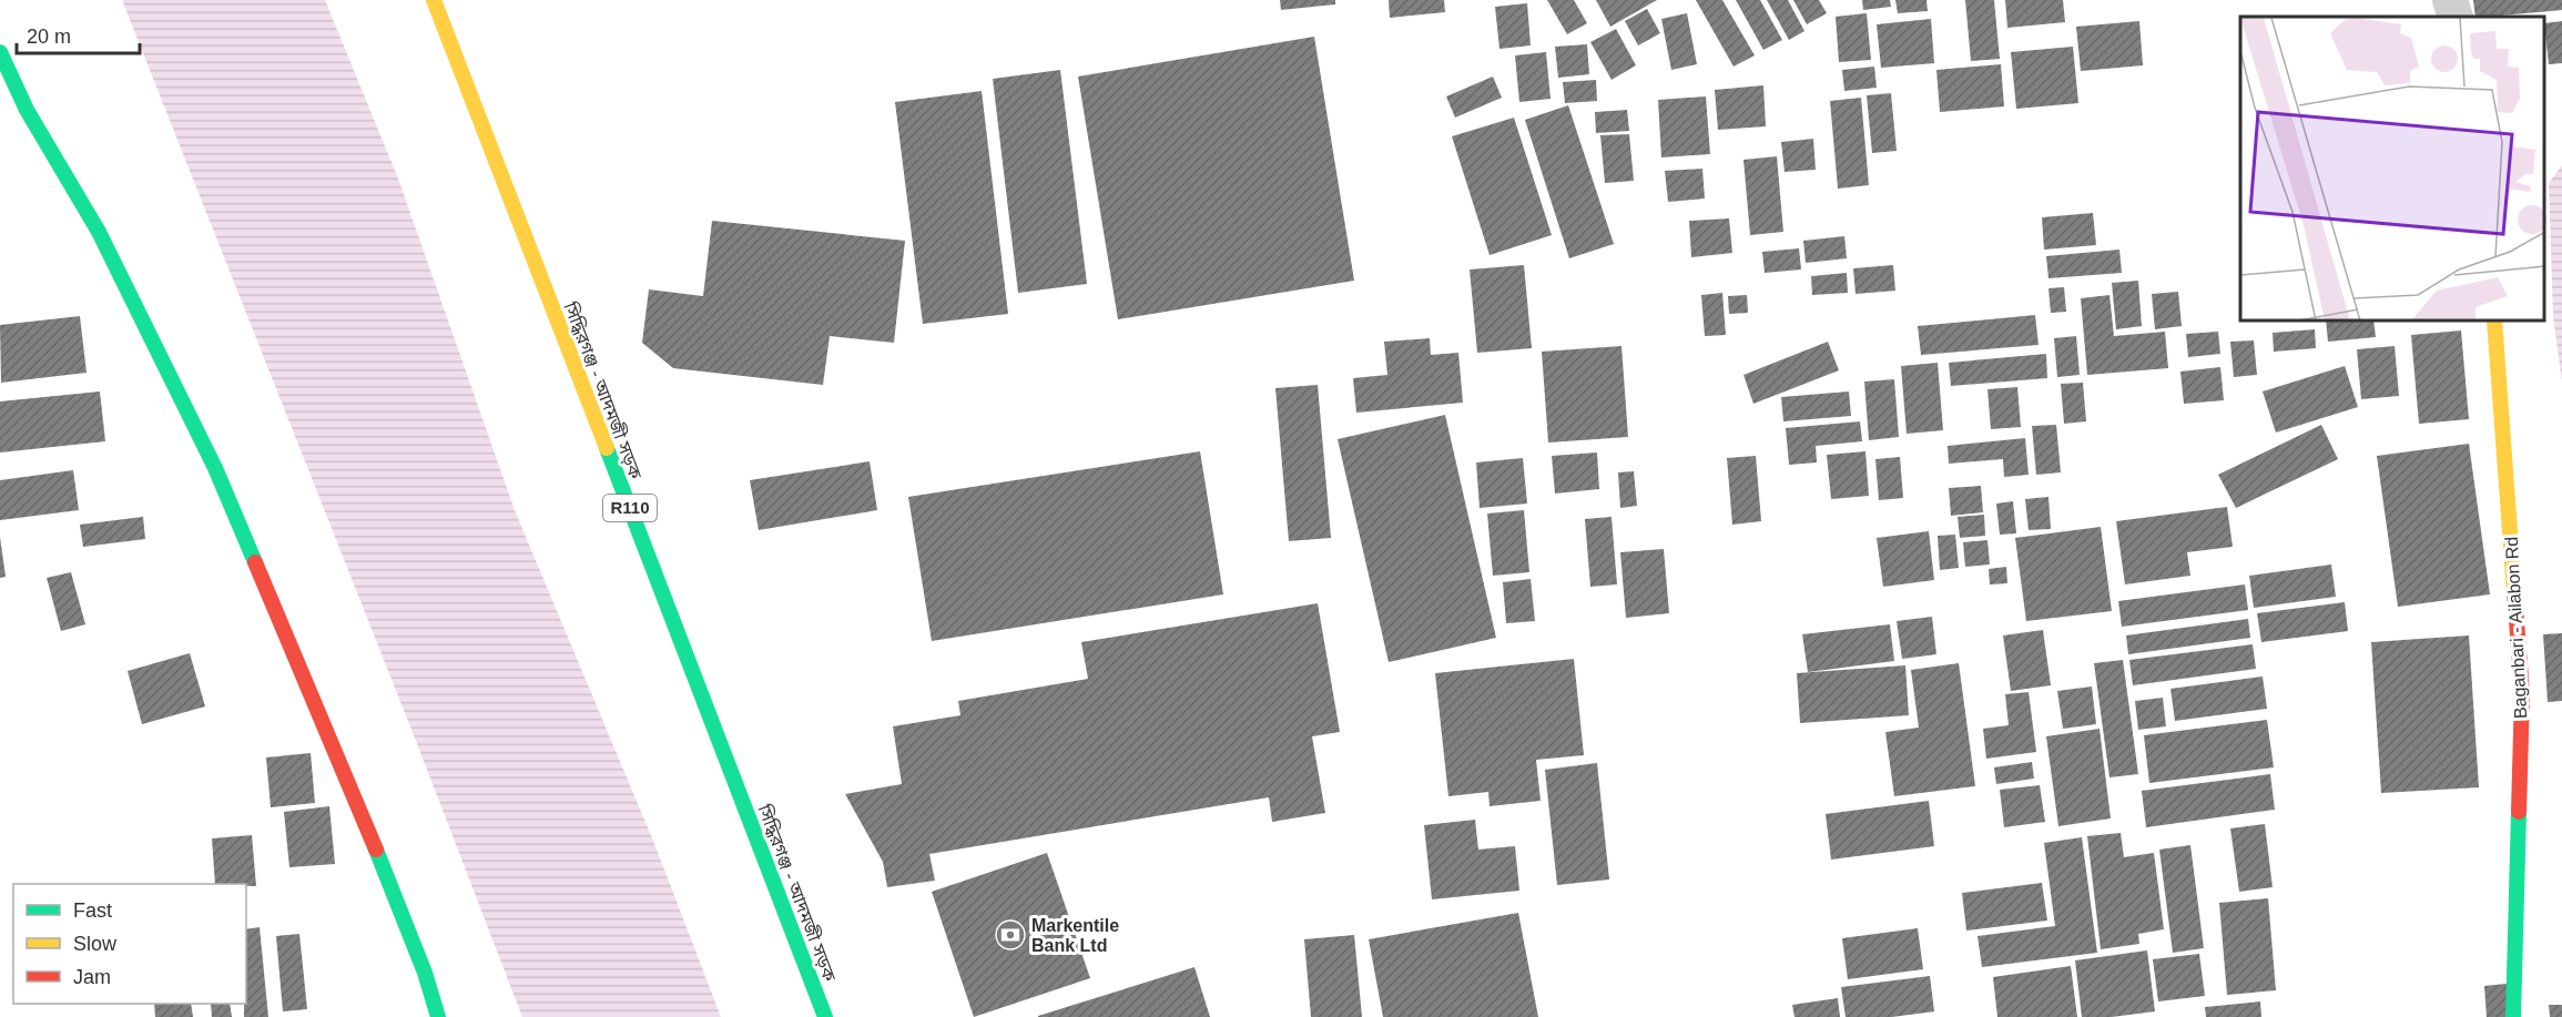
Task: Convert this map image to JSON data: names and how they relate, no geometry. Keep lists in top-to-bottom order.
{
  "streets": {
    "street": ["সিদ্ধিরগঞ্জ - আদমজী সড়ক", "R110", "Baganbari - Ailabon Rd"]
  },
  "places": {
    "bank": ["Markentile Bank Ltd"]
  },
  "legend": ["Fast", "Slow", "Jam"],
  "scale_bar": "20 m"
}
